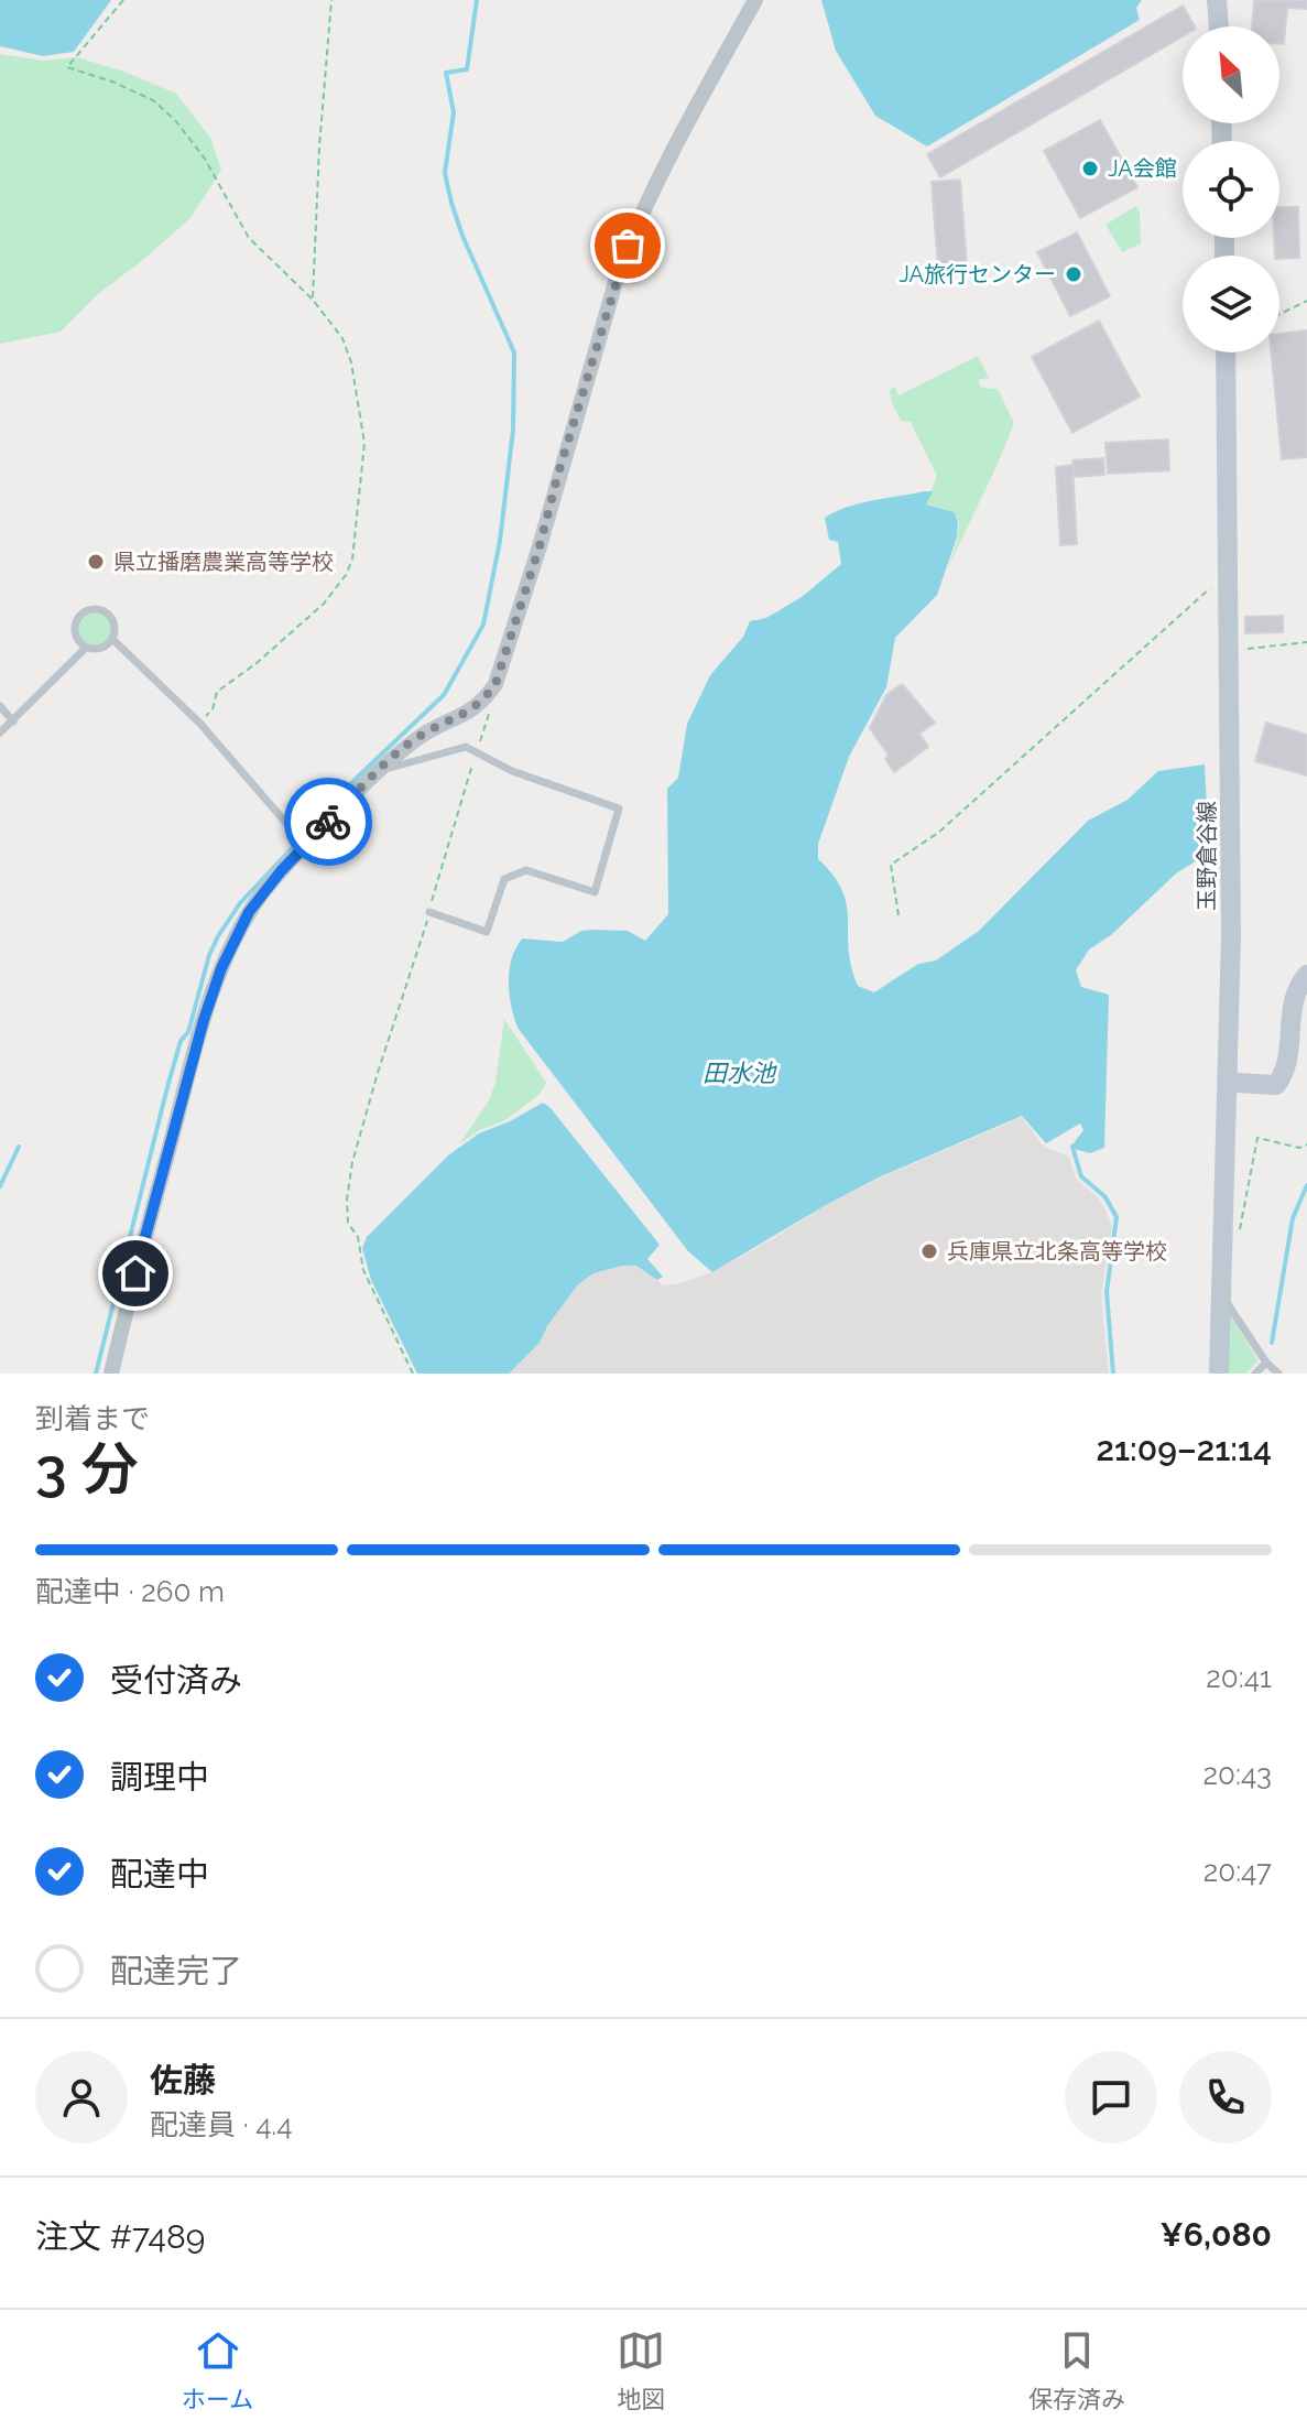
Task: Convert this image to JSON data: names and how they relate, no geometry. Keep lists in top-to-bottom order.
{
  "streets": {
    "main road": ["玉野倉谷線"]
  },
  "water": ["田水池"],
  "places": [
    "JA会館",
    "JA旅行センター",
    "県立播磨農業高等学校",
    "兵庫県立北条高等学校"
  ],
  "north": "top left",
  "page": {
    "heading": ["3 分", "到着まで", "21:09–21:14"],
    "panel": [
      "佐藤",
      "配達員 · 4.4",
      "注文 #7489",
      "¥6,080"
    ],
    "bar": "配達中 · 260 m",
    "list": [
      ["受付済み", "20:41"],
      ["調理中", "20:43"],
      ["配達中", "20:47"],
      "配達完了"
    ],
    "tabs": ["ホーム", "地図", "保存済み"]
  }
}
